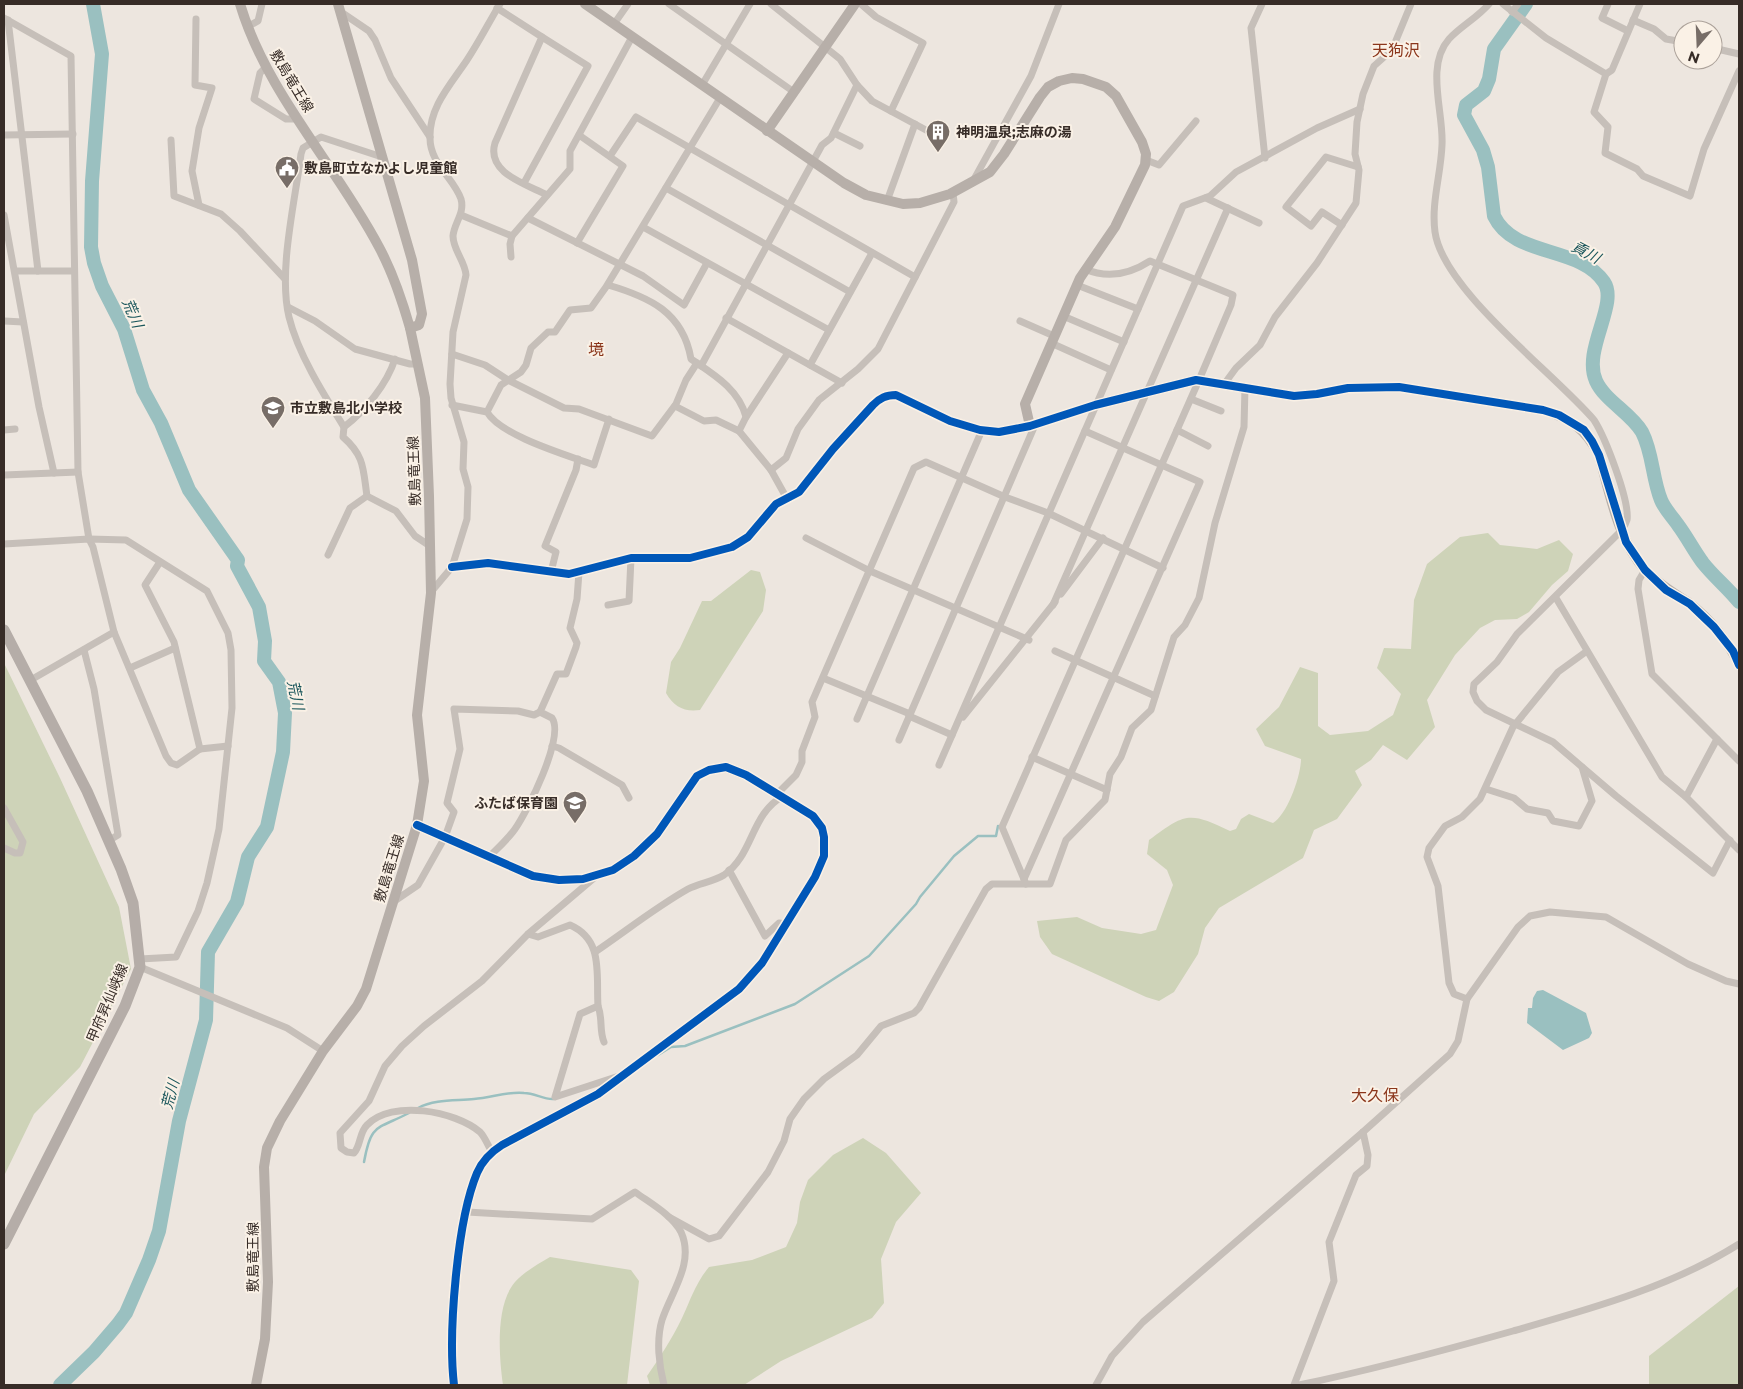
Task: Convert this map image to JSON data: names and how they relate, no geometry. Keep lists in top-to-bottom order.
{
  "streets": {
    "main road": ["甲府昇仙峡線"],
    "street": ["敷島竜王線"]
  },
  "districts": ["天狗沢", "境", "大久保"],
  "water": ["貢川", "荒川"],
  "places": {
    "building": ["神明温泉;志麻の湯"],
    "public building": ["敷島町立なかよし児童館"],
    "school or university": ["市立敷島北小学校", "ふたば保育園"]
  },
  "north": "bottom"
}
